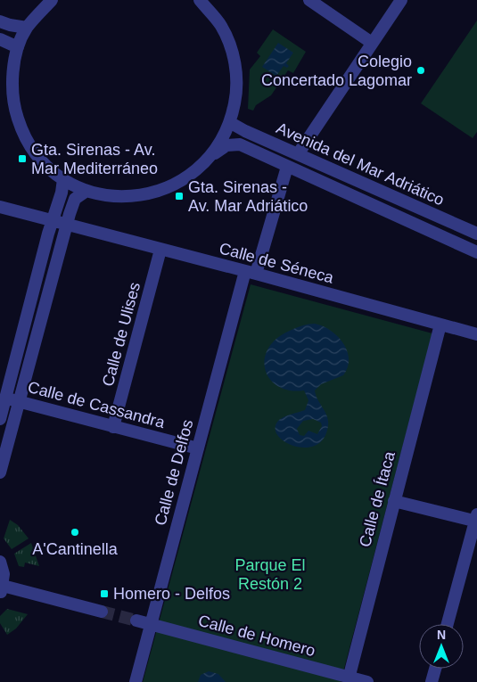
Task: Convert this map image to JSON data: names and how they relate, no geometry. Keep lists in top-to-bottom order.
{
  "streets": {
    "street": [
      "Avenida del Mar Adriático",
      "Calle de Séneca",
      "Calle de Ulises",
      "Calle de Cassandra",
      "Calle de Delfos",
      "Calle de Ítaca",
      "Calle de Homero"
    ]
  },
  "crossings": [
    ["Avenida del Mar Adriático", "Calle de Delfos"],
    ["Calle de Séneca", "Calle de Ulises"],
    ["Calle de Séneca", "Calle de Delfos"],
    ["Calle de Séneca", "Calle de Ítaca"],
    ["Calle de Ulises", "Calle de Cassandra"],
    ["Calle de Cassandra", "Calle de Delfos"],
    ["Calle de Delfos", "Calle de Homero"],
    ["Calle de Ítaca", "Calle de Homero"]
  ],
  "parks": ["Parque El Restón 2"],
  "places": {
    "other": ["Colegio Concertado Lagomar", "A'Cantinella"],
    "transit": ["Gta. Sirenas - Av. Mar Mediterráneo", "Gta. Sirenas - Av. Mar Adriático", "Homero - Delfos"]
  },
  "north": "top"
}
